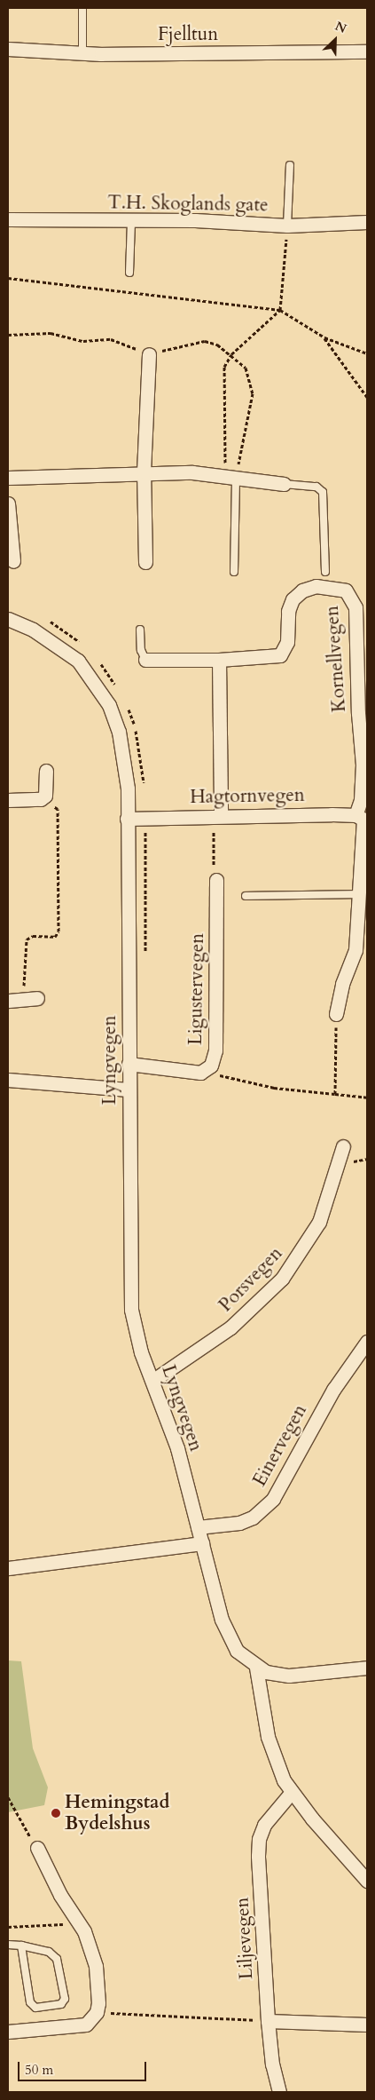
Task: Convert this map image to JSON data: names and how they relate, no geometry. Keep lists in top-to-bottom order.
{
  "streets": {
    "street": [
      "Fjelltun",
      "T.H. Skoglands gate",
      "Kornellvegen",
      "Hagtornvegen",
      "Ligustervegen",
      "Lyngvegen",
      "Porsvegen",
      "Einervegen",
      "Liljevegen"
    ]
  },
  "crossings": [
    ["Kornellvegen", "Hagtornvegen"],
    ["Hagtornvegen", "Lyngvegen"],
    ["Ligustervegen", "Lyngvegen"],
    ["Lyngvegen", "Porsvegen"],
    ["Lyngvegen", "Einervegen"]
  ],
  "places": ["Hemingstad Bydelshus"],
  "scale_bar": "50 m",
  "north": "top right"
}
